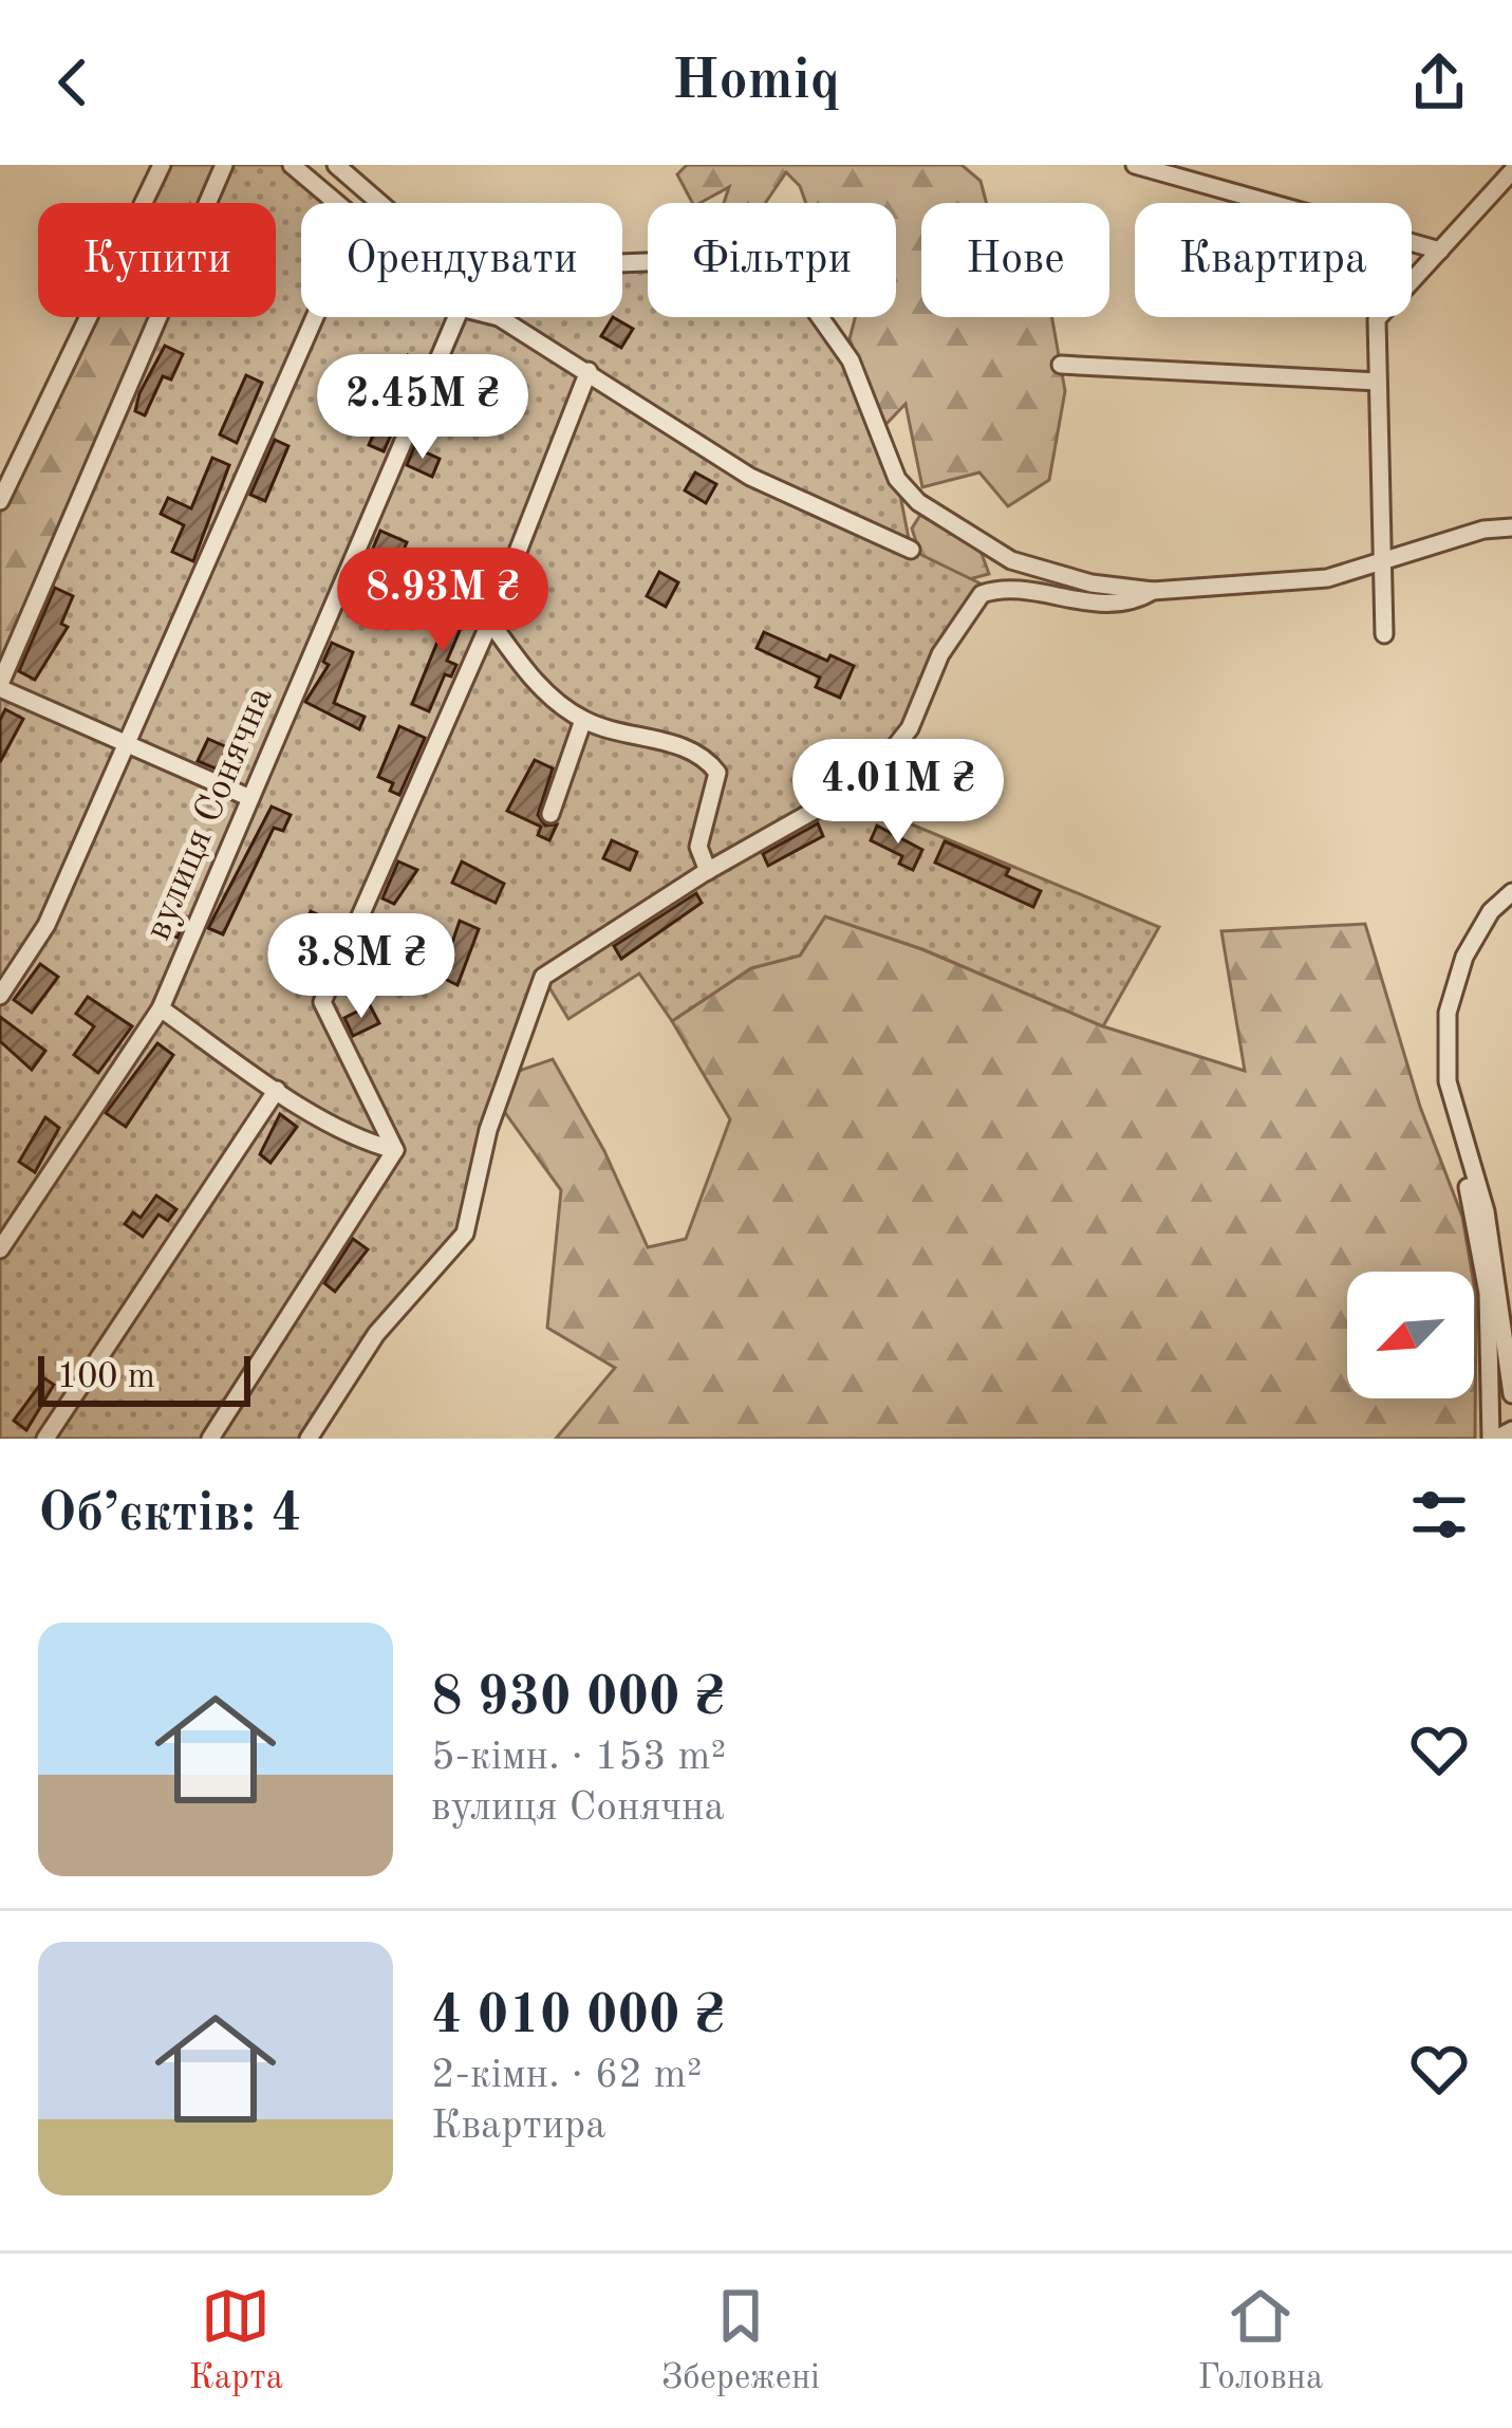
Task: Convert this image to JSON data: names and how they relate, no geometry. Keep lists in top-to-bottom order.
{
  "streets": {
    "street": ["вулиця Сонячна"]
  },
  "scale_bar": "100 m",
  "north": "bottom left",
  "page": {
    "header": "Homiq",
    "chip": [
      "Купити",
      "Орендувати",
      "Фільтри",
      "Нове",
      "Квартира"
    ],
    "price": [
      "2.45M ₴",
      "8.93M ₴",
      "4.01M ₴",
      "3.8M ₴"
    ],
    "scale": "100 m",
    "heading": "Об’єктів: 4",
    "list": [
      {
        "name": "8 930 000 ₴",
        "note": "5-кімн. · 153 m² · вулиця Сонячна"
      },
      {
        "name": "4 010 000 ₴",
        "note": "2-кімн. · 62 m² · Квартира"
      }
    ],
    "tabs": ["Карта", "Збережені", "Головна"]
  }
}
